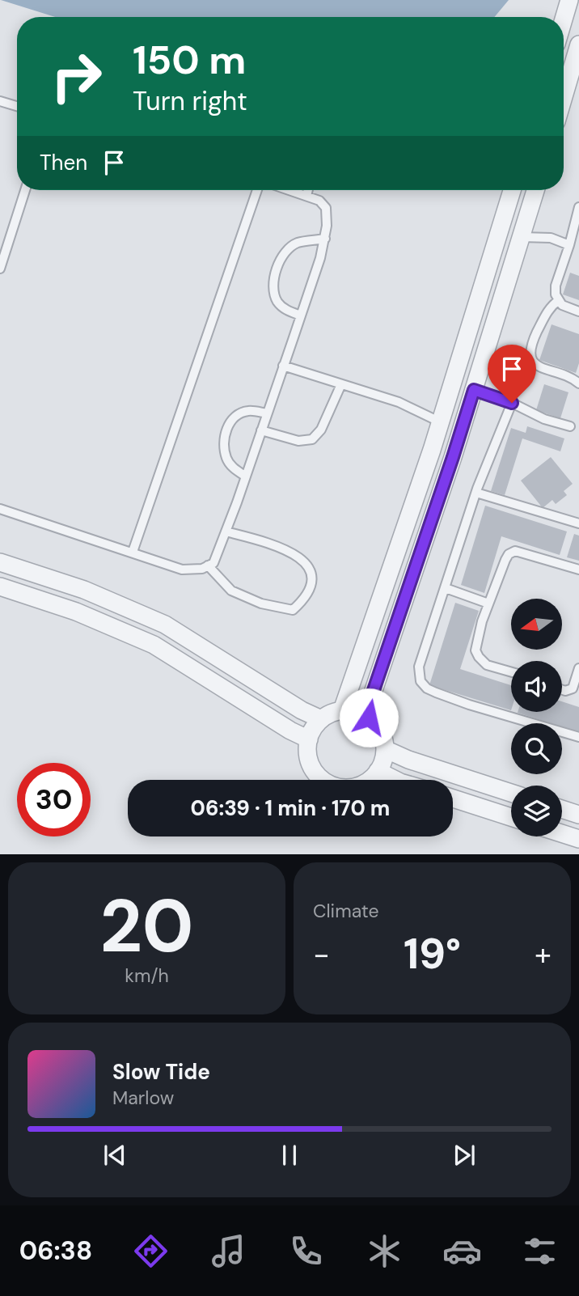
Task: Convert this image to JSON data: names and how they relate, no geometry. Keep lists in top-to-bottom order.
{
  "north": "left",
  "page": {
    "turn": ["150 m", "Turn right"],
    "then": "Then",
    "limit": "30",
    "trip": "06:39 · 1 min · 170 m",
    "tile": [
      ["20", "km/h"],
      "Climate"
    ],
    "heat": ["−", "19°", "+"],
    "song": ["Slow Tide", "Marlow"],
    "tabs": "06:38"
  }
}
